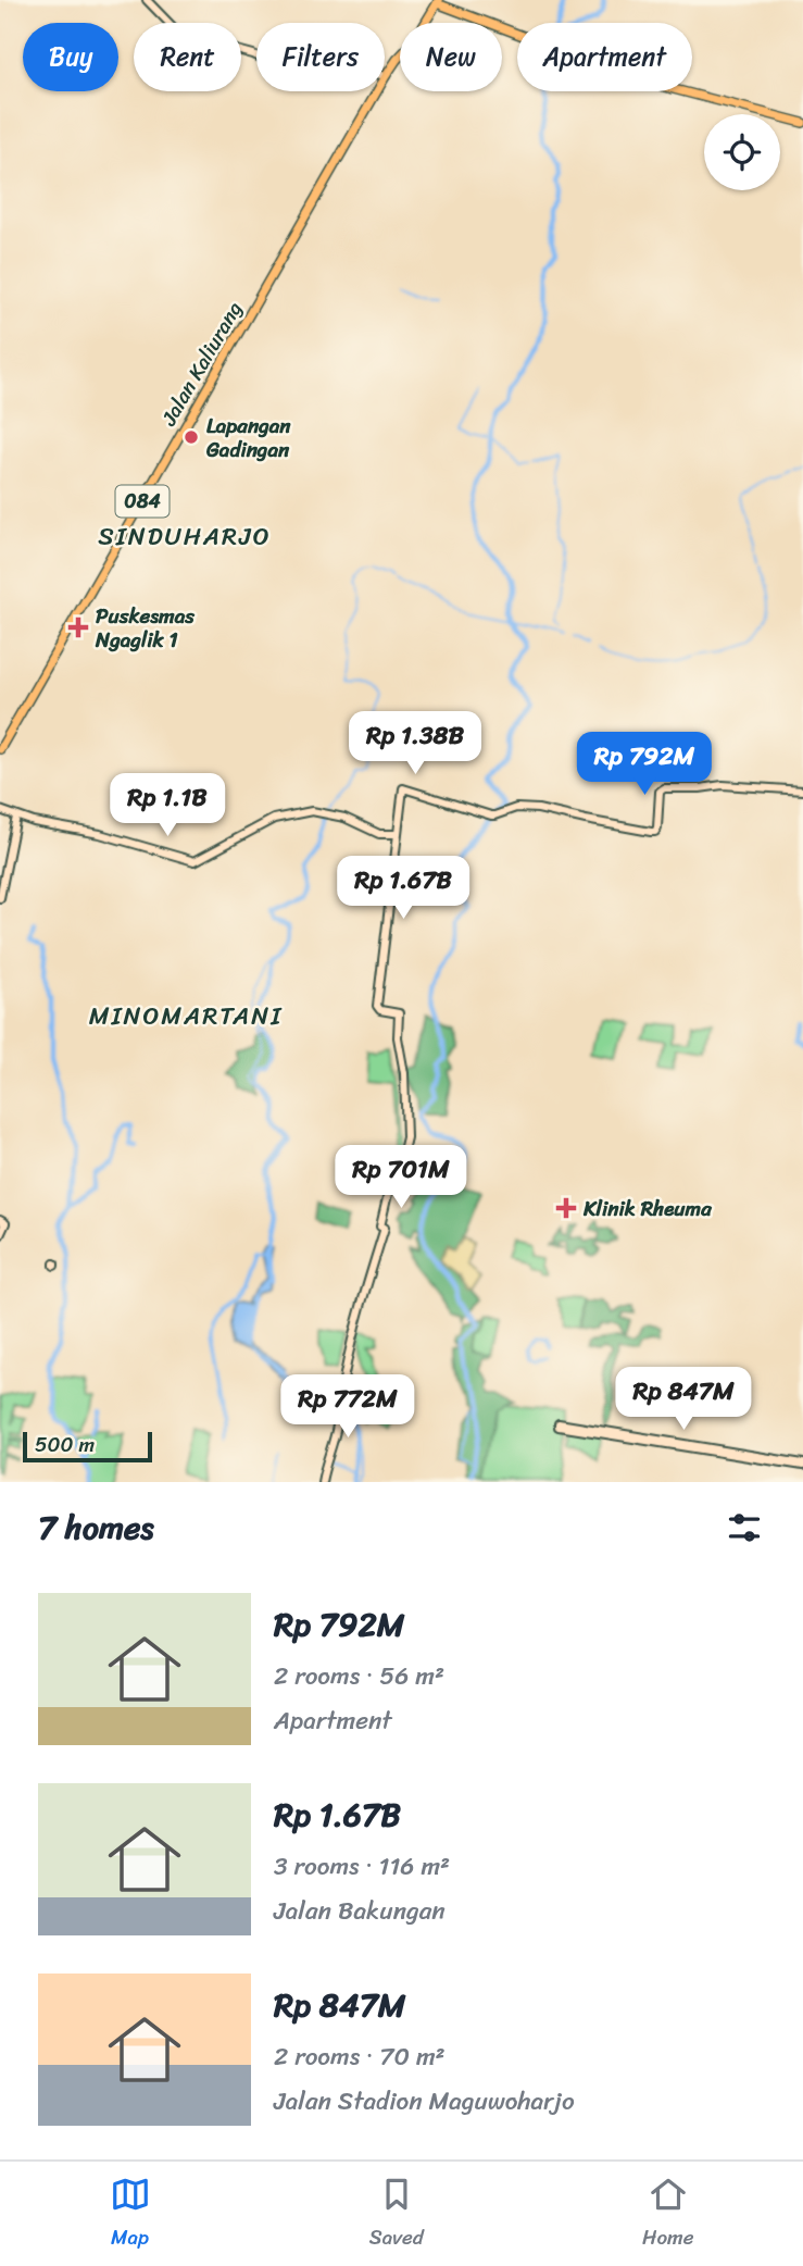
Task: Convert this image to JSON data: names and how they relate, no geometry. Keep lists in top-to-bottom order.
{
  "streets": {
    "main road": ["Jalan Kaliurang", "084"]
  },
  "districts": ["SINDUHARJO", "MINOMARTANI"],
  "places": {
    "other": ["Lapangan Gadingan"],
    "health": ["Puskesmas Ngaglik 1", "Klinik Rheuma"]
  },
  "scale_bar": "500 m",
  "page": {
    "chip": [
      "Buy",
      "Rent",
      "Filters",
      "New",
      "Apartment"
    ],
    "price": [
      "Rp 1.38B",
      "Rp 792M",
      "Rp 1.1B",
      "Rp 1.67B",
      "Rp 701M",
      "Rp 847M",
      "Rp 772M"
    ],
    "scale": "500 m",
    "heading": "7 homes",
    "list": [
      {
        "name": "Rp 792M",
        "note": "2 rooms · 56 m² · Apartment"
      },
      {
        "name": "Rp 1.67B",
        "note": "3 rooms · 116 m² · Jalan Bakungan"
      },
      {
        "name": "Rp 847M",
        "note": "2 rooms · 70 m² · Jalan Stadion Maguwoharjo"
      }
    ],
    "tabs": ["Map", "Saved", "Home"]
  }
}
